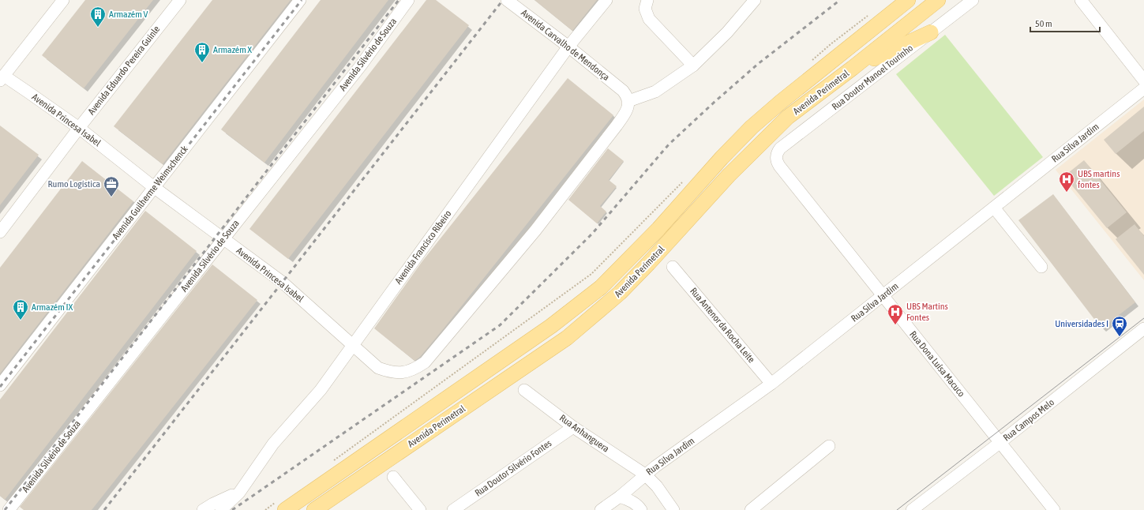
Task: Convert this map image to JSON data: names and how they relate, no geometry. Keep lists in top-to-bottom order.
{
  "streets": {
    "main road": ["Avenida Perimetral"],
    "street": [
      "Avenida Carvalho de Mendonça",
      "Avenida Silvério de Souza",
      "Avenida Eduardo Pereira Guinle",
      "Rua Doutor Manoel Tourinho",
      "Avenida Princesa Isabel",
      "Rua Silva Jardim",
      "Avenida Guilherme Weimschenck",
      "Avenida Francisco Ribeiro",
      "Rua Antenor da Rocha Leite",
      "Rua Dona Luísa Macuco",
      "Rua Campos Melo",
      "Rua Anhanguera",
      "Rua Doutor Silvério Fontes"
    ]
  },
  "crossings": [
    ["Avenida Carvalho de Mendonça", "Avenida Princesa Isabel"],
    ["Avenida Carvalho de Mendonça", "Avenida Francisco Ribeiro"],
    ["Avenida Silvério de Souza", "Avenida Princesa Isabel"],
    ["Avenida Eduardo Pereira Guinle", "Avenida Princesa Isabel"],
    ["Rua Doutor Manoel Tourinho", "Rua Dona Luísa Macuco"],
    ["Avenida Princesa Isabel", "Avenida Guilherme Weimschenck"],
    ["Avenida Princesa Isabel", "Avenida Francisco Ribeiro"],
    ["Rua Silva Jardim", "Rua Antenor da Rocha Leite"],
    ["Rua Silva Jardim", "Rua Dona Luísa Macuco"],
    ["Rua Silva Jardim", "Rua Anhanguera"],
    ["Rua Dona Luísa Macuco", "Rua Campos Melo"],
    ["Rua Anhanguera", "Rua Doutor Silvério Fontes"]
  ],
  "places": {
    "building": ["Armazém V", "Armazém X", "Armazém IX"],
    "hospital": ["UBS martins fontes", "UBS Martins Fontes"],
    "office": ["Rumo Logística"],
    "station": ["Universidades I"]
  },
  "scale_bar": "50 m"
}
